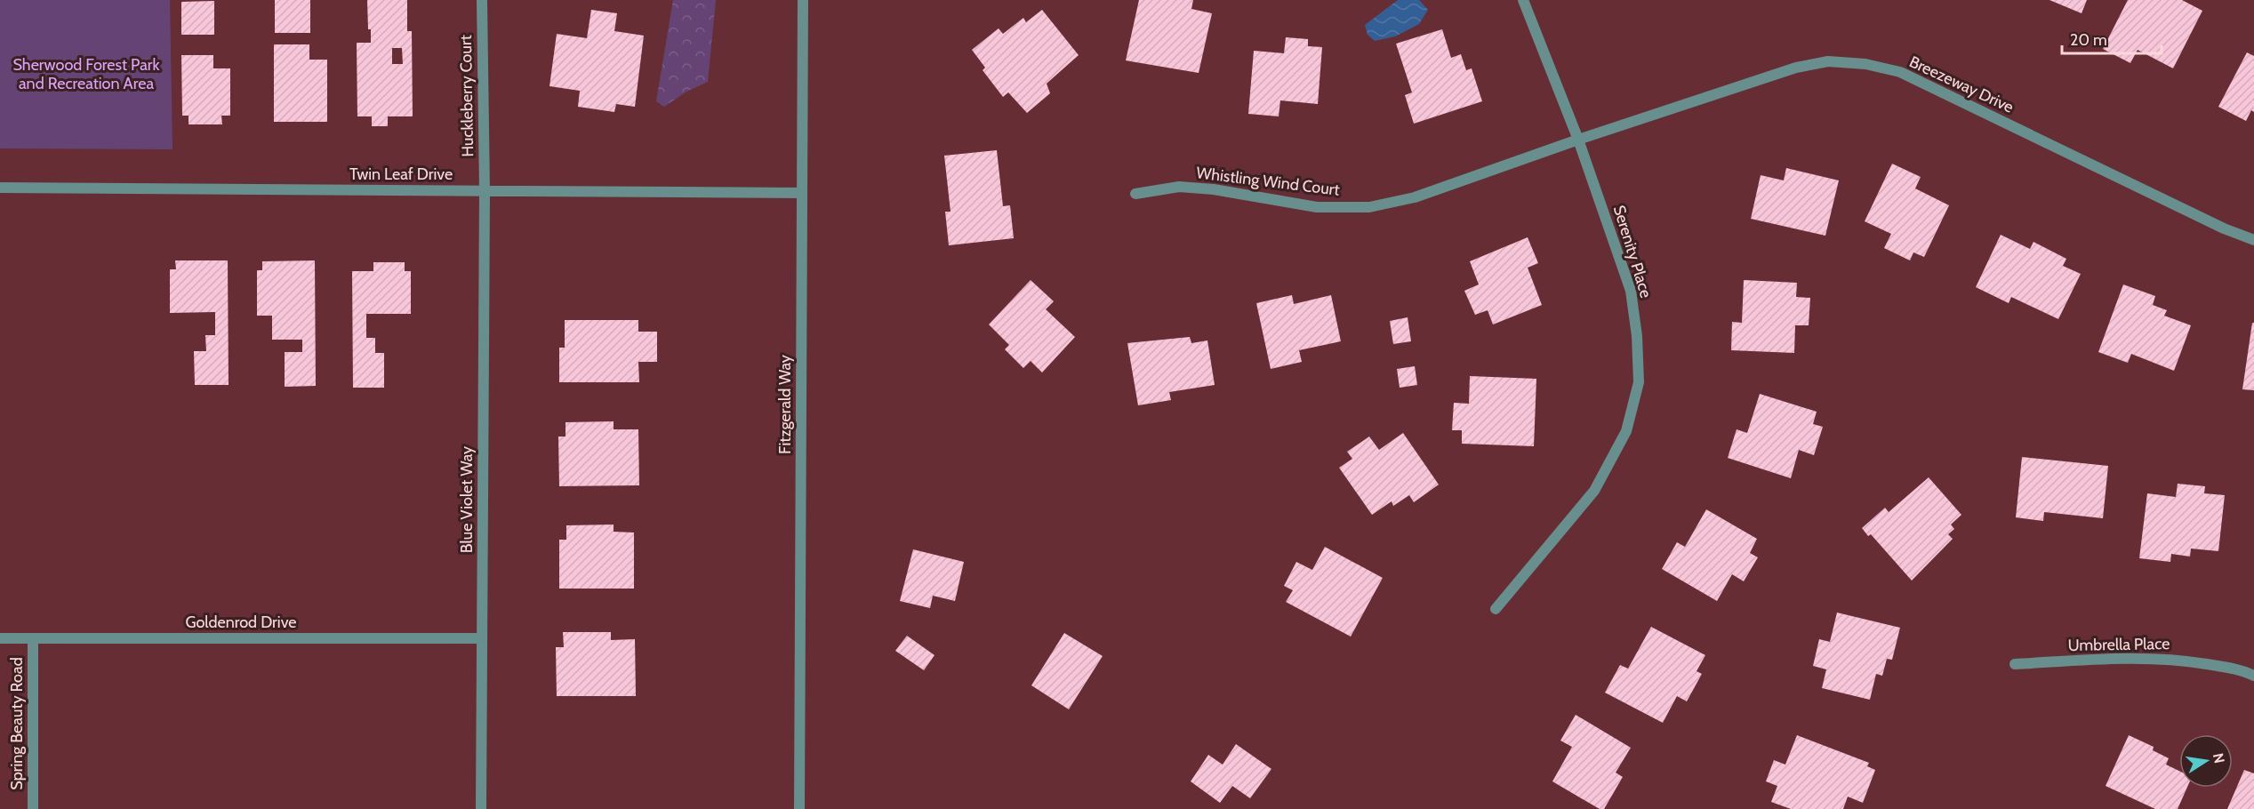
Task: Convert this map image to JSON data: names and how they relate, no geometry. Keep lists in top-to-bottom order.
{
  "streets": {
    "street": [
      "Breezeway Drive",
      "Huckleberry Court",
      "Twin Leaf Drive",
      "Whistling Wind Court",
      "Serenity Place",
      "Fitzgerald Way",
      "Blue Violet Way",
      "Goldenrod Drive",
      "Umbrella Place",
      "Spring Beauty Road"
    ]
  },
  "crossings": [
    ["Breezeway Drive", "Whistling Wind Court"],
    ["Breezeway Drive", "Serenity Place"],
    ["Huckleberry Court", "Twin Leaf Drive"],
    ["Huckleberry Court", "Blue Violet Way"],
    ["Twin Leaf Drive", "Fitzgerald Way"],
    ["Twin Leaf Drive", "Blue Violet Way"],
    ["Whistling Wind Court", "Serenity Place"],
    ["Blue Violet Way", "Goldenrod Drive"],
    ["Goldenrod Drive", "Spring Beauty Road"]
  ],
  "parks": ["Sherwood Forest Park and Recreation Area"],
  "scale_bar": "20 m",
  "north": "right"
}
